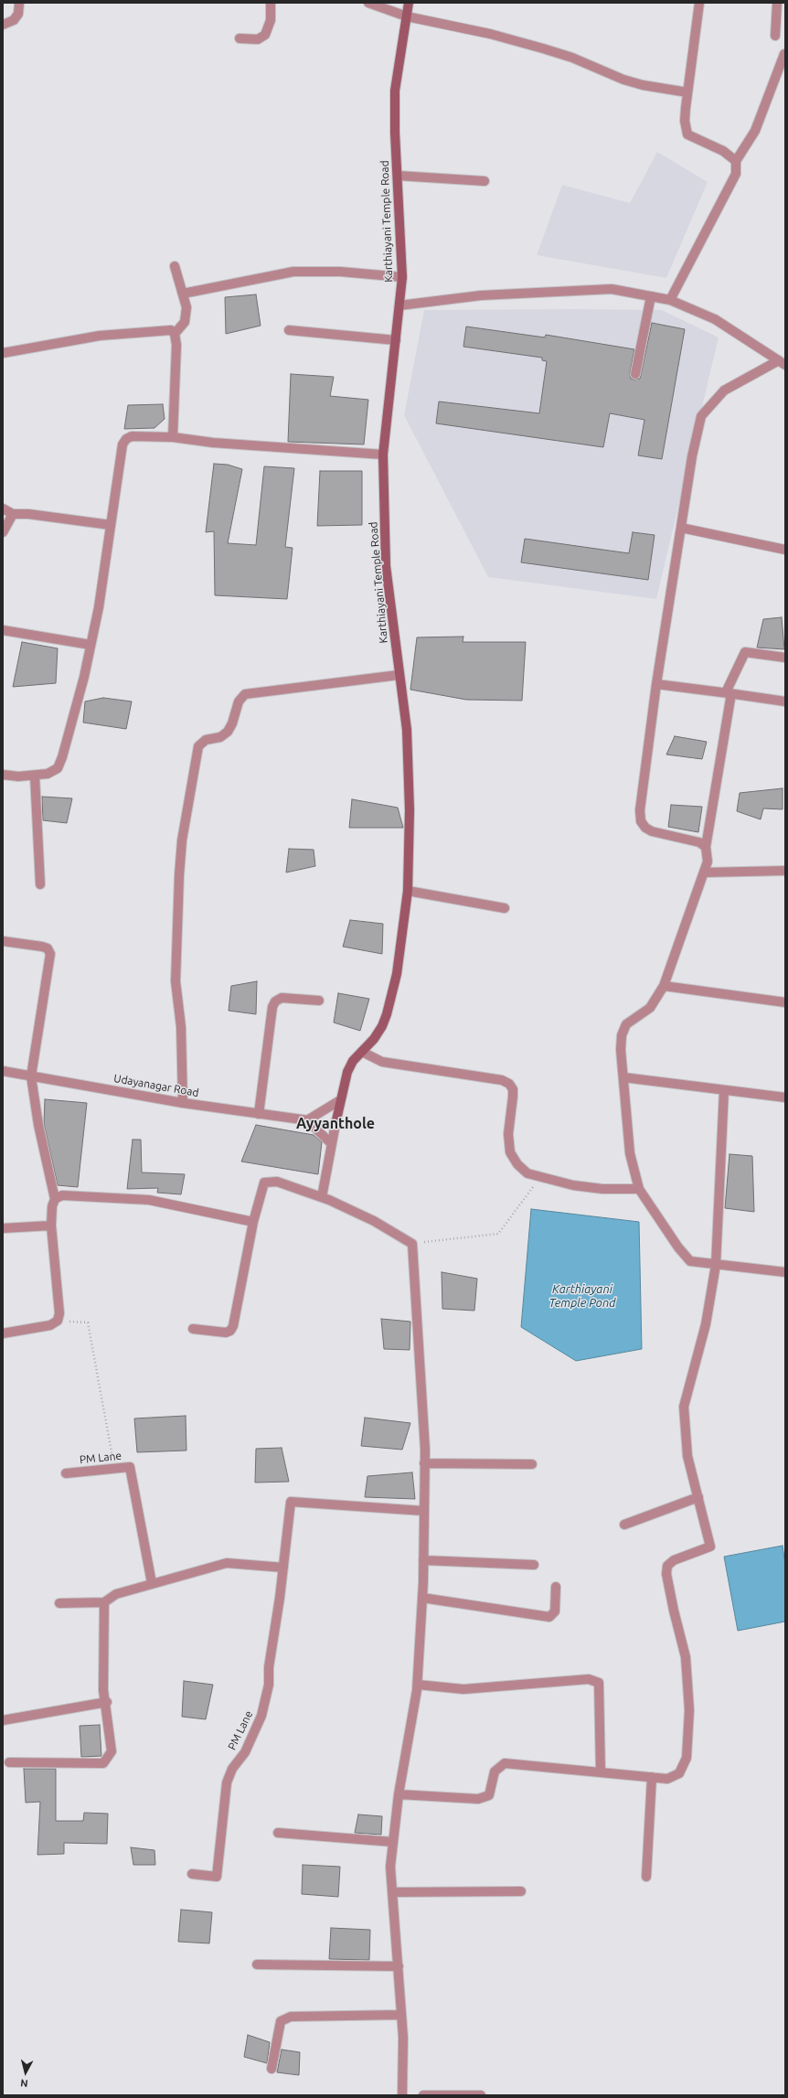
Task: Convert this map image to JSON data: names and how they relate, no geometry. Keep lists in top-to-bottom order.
{
  "streets": {
    "main road": ["Karthiayani Temple Road"],
    "street": ["Udayanagar Road", "PM Lane"]
  },
  "districts": ["Ayyanthole"],
  "water": ["Karthiayani Temple Pond"],
  "north": "bottom"
}
